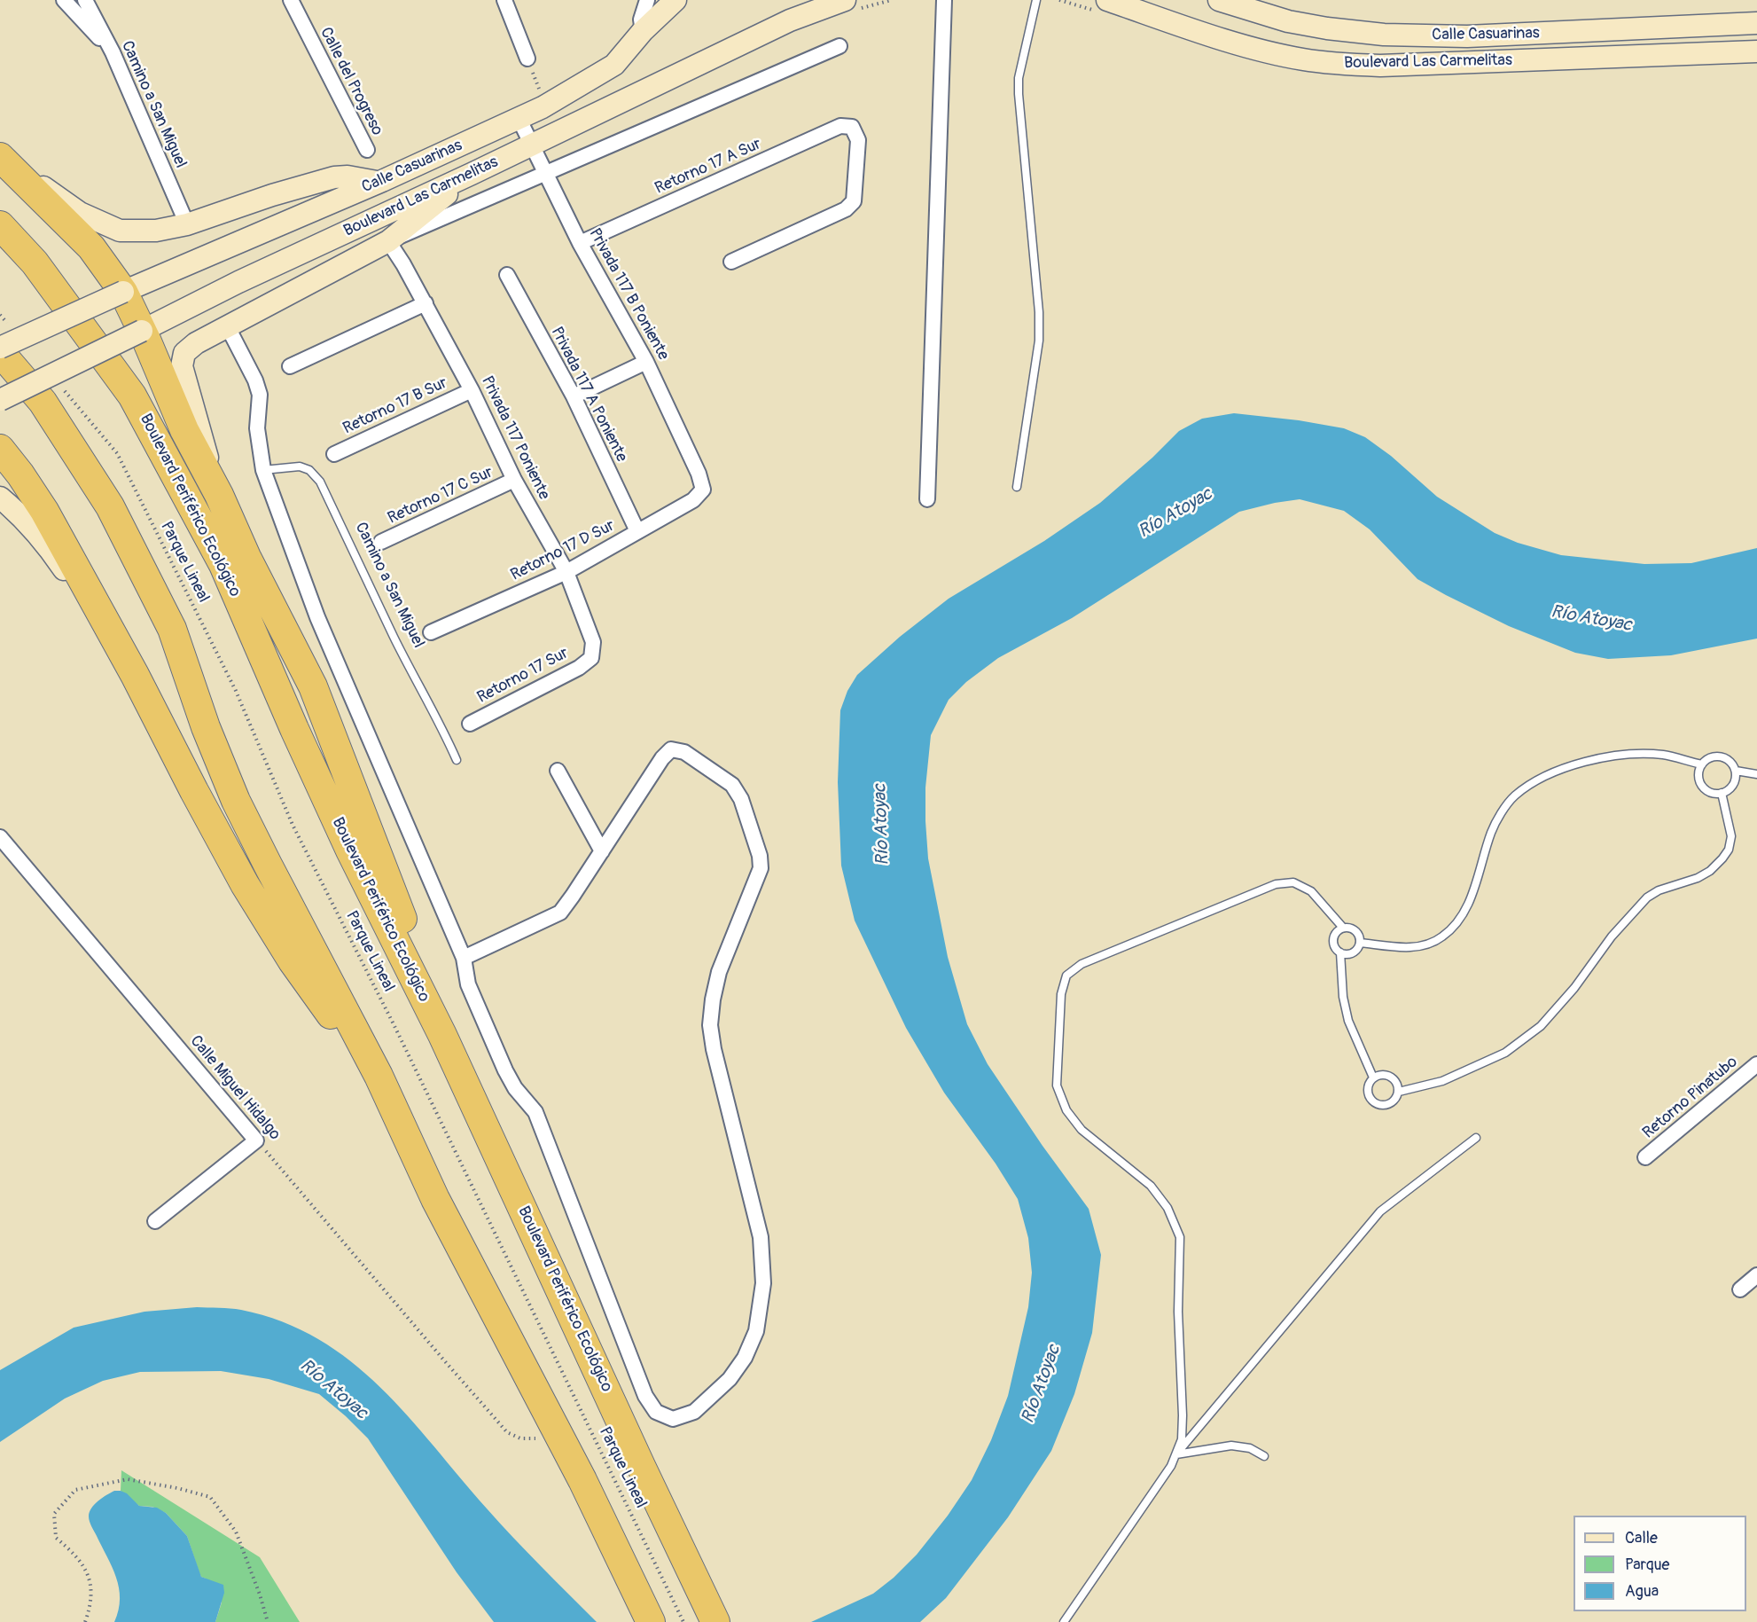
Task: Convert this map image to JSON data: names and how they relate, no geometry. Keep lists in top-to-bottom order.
{
  "streets": {
    "highway": ["Boulevard Periférico Ecológico"],
    "main road": ["Calle Casuarinas", "Boulevard Las Carmelitas"],
    "street": [
      "Calle del Progreso",
      "Camino a San Miguel",
      "Retorno 17 A Sur",
      "Privada 117 B Poniente",
      "Privada 117 A Poniente",
      "Retorno 17 B Sur",
      "Privada 117 Poniente",
      "Retorno 17 C Sur",
      "Retorno 17 D Sur",
      "Retorno 17 Sur",
      "Calle Miguel Hidalgo",
      "Retorno Pinatubo"
    ],
    "path": ["Parque Lineal"]
  },
  "crossings": [
    ["Calle Casuarinas", "Privada 117 B Poniente"],
    ["Boulevard Las Carmelitas", "Privada 117 B Poniente"],
    ["Retorno 17 A Sur", "Privada 117 B Poniente"],
    ["Privada 117 B Poniente", "Retorno 17 D Sur"],
    ["Privada 117 A Poniente", "Retorno 17 D Sur"],
    ["Retorno 17 B Sur", "Privada 117 Poniente"],
    ["Privada 117 Poniente", "Retorno 17 C Sur"],
    ["Privada 117 Poniente", "Retorno 17 D Sur"],
    ["Privada 117 Poniente", "Retorno 17 Sur"]
  ],
  "water": ["Río Atoyac"],
  "legend": ["Calle", "Parque", "Agua"]
}
